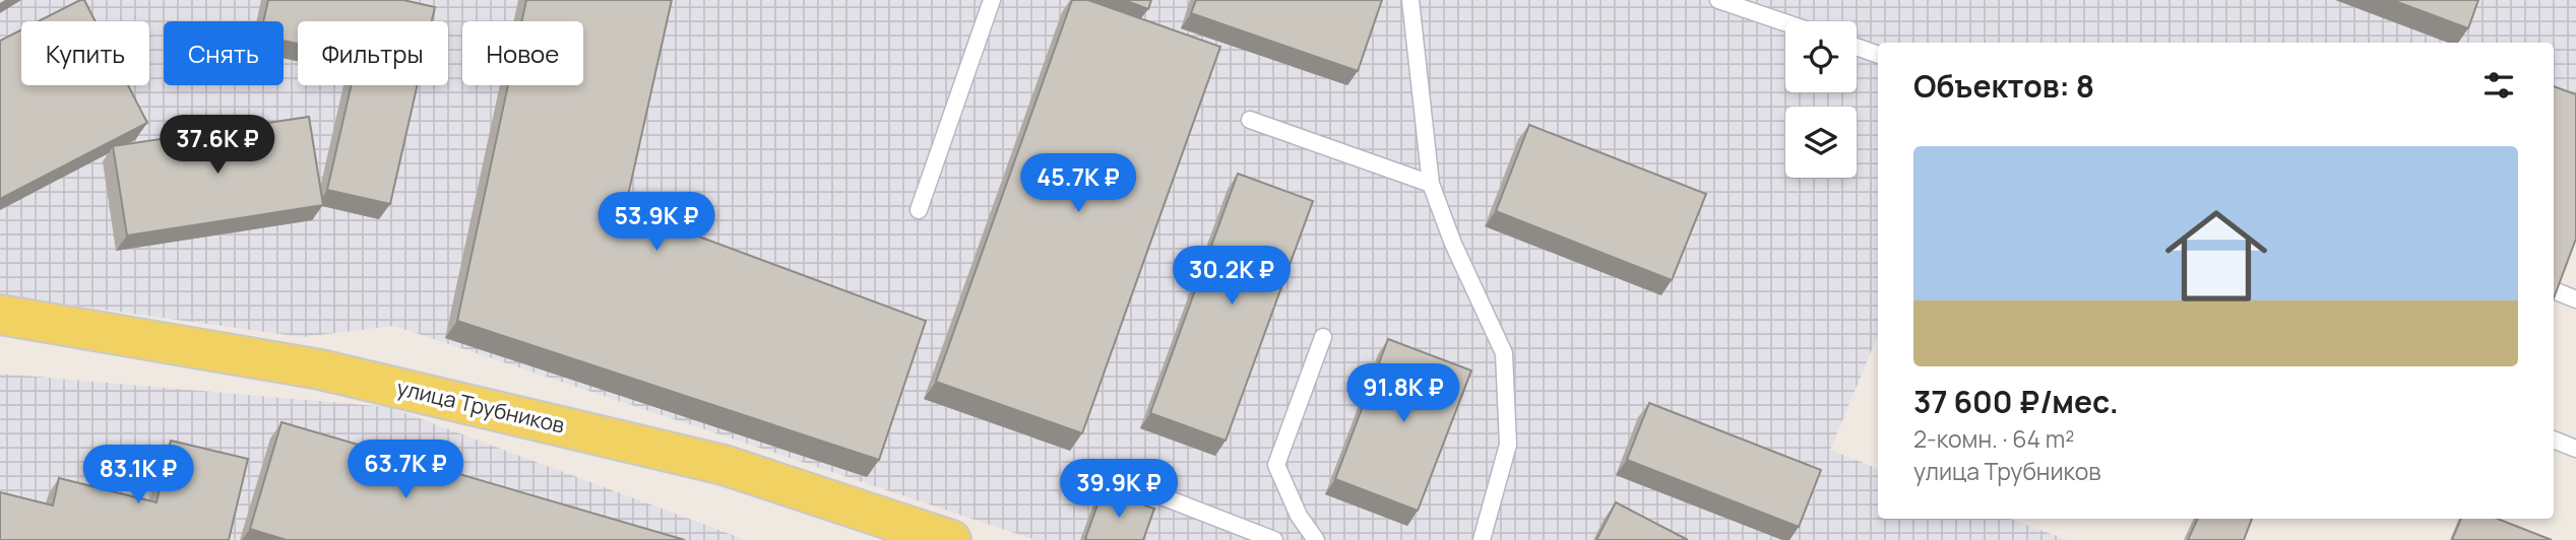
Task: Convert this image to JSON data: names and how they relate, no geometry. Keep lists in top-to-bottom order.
{
  "streets": {
    "main road": ["улица Трубников"]
  },
  "page": {
    "chip": [
      "Купить",
      "Снять",
      "Фильтры",
      "Новое"
    ],
    "heading": "Объектов: 8",
    "price": [
      "37.6K ₽",
      "45.7K ₽",
      "53.9K ₽",
      "30.2K ₽",
      "91.8K ₽",
      "63.7K ₽",
      "83.1K ₽",
      "39.9K ₽"
    ],
    "list": [
      {
        "name": "37 600 ₽/мес.",
        "note": "2-комн. · 64 m² · улица Трубников"
      }
    ]
  }
}
